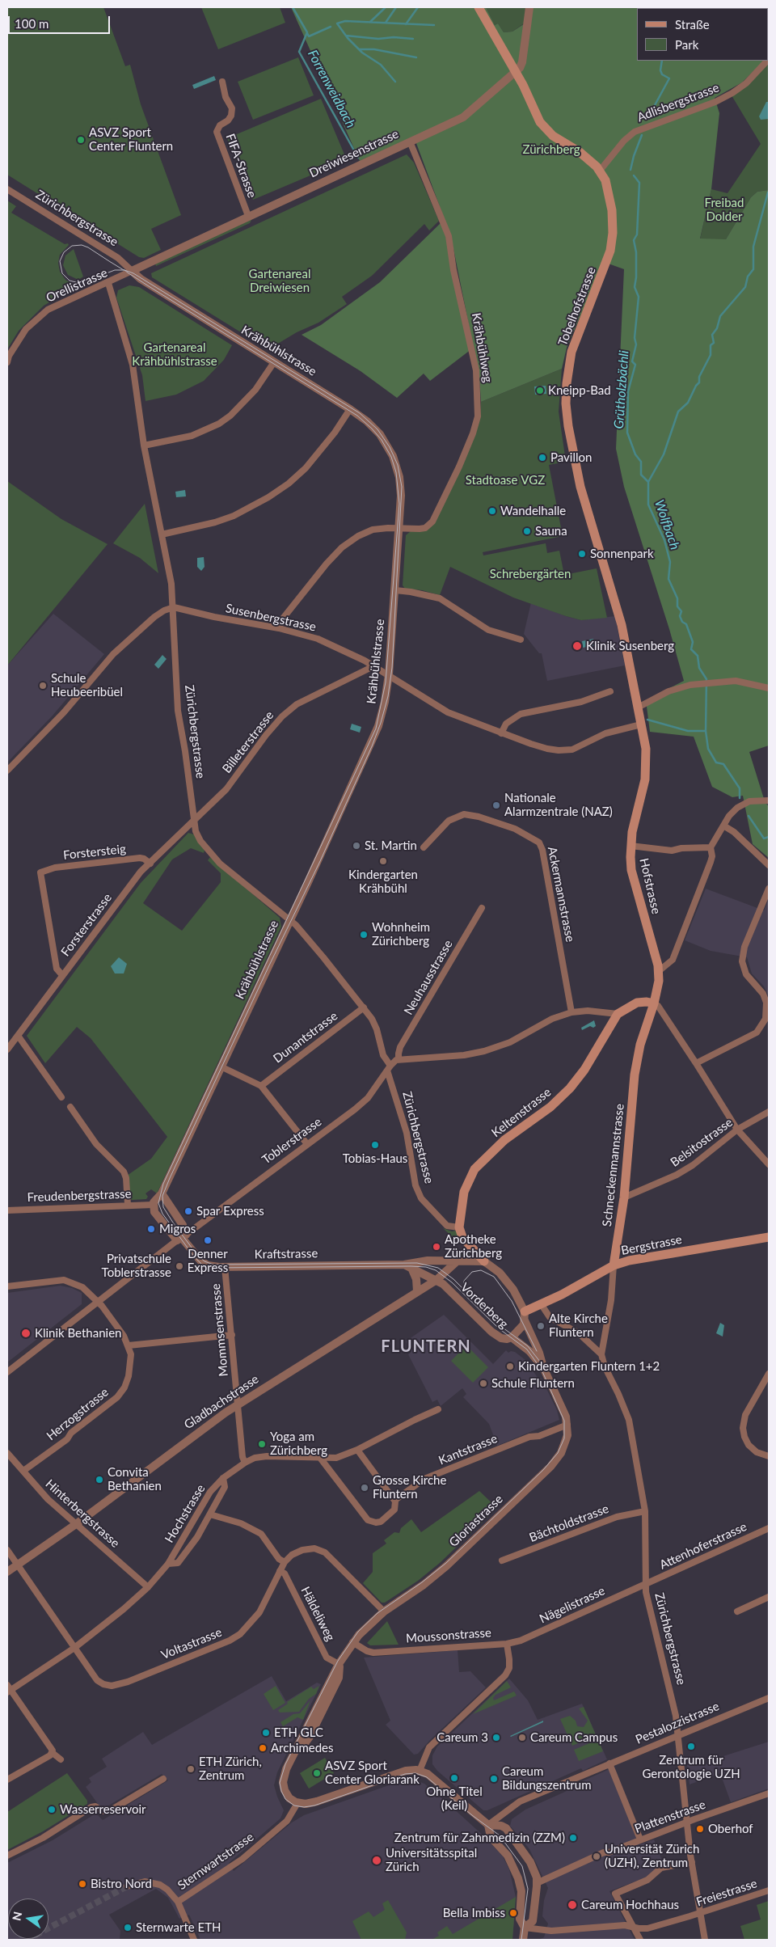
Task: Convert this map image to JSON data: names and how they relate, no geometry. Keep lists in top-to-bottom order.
{
  "streets": {
    "main road": [
      "Tobelhofstrasse",
      "Hofstrasse",
      "Keltenstrasse",
      "Schneckenmannstrasse",
      "Bergstrasse"
    ],
    "street": [
      "Adlisbergstrasse",
      "Dreiwiesenstrasse",
      "FIFA-Strasse",
      "Zürichbergstrasse",
      "Orellistrasse",
      "Krähbühlweg",
      "Krähbühlstrasse",
      "Susenbergstrasse",
      "Billeterstrasse",
      "Forstersteig",
      "Ackermannstrasse",
      "Forsterstrasse",
      "Neuhausstrasse",
      "Dunantstrasse",
      "Toblerstrasse",
      "Belsitostrasse",
      "Freudenbergstrasse",
      "Kraftstrasse",
      "Vorderberg",
      "Mommsenstrasse",
      "Gladbachstrasse",
      "Herzogstrasse",
      "Kantstrasse",
      "Hinterbergstrasse",
      "Hochstrasse",
      "Gloriastrasse",
      "Bächtoldstrasse",
      "Attenhoferstrasse",
      "Nägelistrasse",
      "Häldeliweg",
      "Moussonstrasse",
      "Voltastrasse",
      "Pestalozzistrasse",
      "Plattenstrasse",
      "Sternwartstrasse",
      "Freiestrasse"
    ]
  },
  "crossings": [
    ["Adlisbergstrasse", "Tobelhofstrasse"],
    ["Dreiwiesenstrasse", "FIFA-Strasse"],
    ["Dreiwiesenstrasse", "Zürichbergstrasse"],
    ["Dreiwiesenstrasse", "Orellistrasse"],
    ["Dreiwiesenstrasse", "Tobelhofstrasse"],
    ["Dreiwiesenstrasse", "Krähbühlweg"],
    ["Dreiwiesenstrasse", "Krähbühlstrasse"],
    ["Zürichbergstrasse", "Orellistrasse"],
    ["Zürichbergstrasse", "Krähbühlstrasse"],
    ["Zürichbergstrasse", "Susenbergstrasse"],
    ["Zürichbergstrasse", "Billeterstrasse"],
    ["Zürichbergstrasse", "Forsterstrasse"],
    ["Zürichbergstrasse", "Dunantstrasse"],
    ["Zürichbergstrasse", "Keltenstrasse"],
    ["Zürichbergstrasse", "Toblerstrasse"],
    ["Zürichbergstrasse", "Schneckenmannstrasse"],
    ["Zürichbergstrasse", "Bächtoldstrasse"],
    ["Zürichbergstrasse", "Attenhoferstrasse"],
    ["Zürichbergstrasse", "Nägelistrasse"],
    ["Zürichbergstrasse", "Pestalozzistrasse"],
    ["Zürichbergstrasse", "Plattenstrasse"],
    ["Zürichbergstrasse", "Freiestrasse"],
    ["Orellistrasse", "Krähbühlstrasse"],
    ["Tobelhofstrasse", "Susenbergstrasse"],
    ["Tobelhofstrasse", "Hofstrasse"],
    ["Krähbühlweg", "Krähbühlstrasse"],
    ["Krähbühlweg", "Susenbergstrasse"],
    ["Krähbühlstrasse", "Susenbergstrasse"],
    ["Krähbühlstrasse", "Freudenbergstrasse"],
    ["Susenbergstrasse", "Billeterstrasse"],
    ["Susenbergstrasse", "Hofstrasse"],
    ["Billeterstrasse", "Forsterstrasse"],
    ["Forstersteig", "Forsterstrasse"],
    ["Hofstrasse", "Schneckenmannstrasse"],
    ["Neuhausstrasse", "Toblerstrasse"],
    ["Keltenstrasse", "Schneckenmannstrasse"],
    ["Toblerstrasse", "Kraftstrasse"],
    ["Toblerstrasse", "Herzogstrasse"],
    ["Belsitostrasse", "Schneckenmannstrasse"],
    ["Schneckenmannstrasse", "Bergstrasse"],
    ["Bergstrasse", "Vorderberg"],
    ["Bergstrasse", "Gloriastrasse"],
    ["Kraftstrasse", "Vorderberg"],
    ["Kraftstrasse", "Mommsenstrasse"],
    ["Kraftstrasse", "Gladbachstrasse"],
    ["Vorderberg", "Gladbachstrasse"],
    ["Vorderberg", "Gloriastrasse"],
    ["Mommsenstrasse", "Gladbachstrasse"],
    ["Mommsenstrasse", "Hochstrasse"],
    ["Gladbachstrasse", "Hinterbergstrasse"],
    ["Gladbachstrasse", "Voltastrasse"],
    ["Herzogstrasse", "Hinterbergstrasse"],
    ["Kantstrasse", "Gloriastrasse"],
    ["Hinterbergstrasse", "Hochstrasse"],
    ["Hochstrasse", "Voltastrasse"],
    ["Gloriastrasse", "Häldeliweg"],
    ["Gloriastrasse", "Moussonstrasse"],
    ["Gloriastrasse", "Voltastrasse"],
    ["Gloriastrasse", "Sternwartstrasse"],
    ["Attenhoferstrasse", "Nägelistrasse"],
    ["Nägelistrasse", "Moussonstrasse"],
    ["Häldeliweg", "Voltastrasse"]
  ],
  "districts": ["FLUNTERN"],
  "water": ["Forrenweidbach", "Grütholzbächli", "Wolfbach"],
  "parks": [
    "Zürichberg",
    "Freibad Dolder",
    "Gartenareal Dreiwiesen",
    "Gartenareal Krähbühlstrasse",
    "Stadtoase VGZ",
    "Schrebergärten"
  ],
  "places": [
    "ASVZ Sport Center Fluntern",
    "Kneipp-Bad",
    "Pavillon",
    "Wandelhalle",
    "Sauna",
    "Sonnenpark",
    "Klinik Susenberg",
    "Schule Heubeeribüel",
    "Nationale Alarmzentrale (NAZ)",
    "St. Martin",
    "Kindergarten Krähbühl",
    "Wohnheim Zürichberg",
    "Tobias-Haus",
    "Spar Express",
    "Migros",
    "Denner Express",
    "Apotheke Zürichberg",
    "Privatschule Toblerstrasse",
    "Alte Kirche Fluntern",
    "Klinik Bethanien",
    "Kindergarten Fluntern 1+2",
    "Schule Fluntern",
    "Yoga am Zürichberg",
    "Convita Bethanien",
    "Grosse Kirche Fluntern",
    "ETH GLC",
    "Careum 3",
    "Careum Campus",
    "Zentrum für Gerontologie UZH",
    "Archimedes",
    "ETH Zürich, Zentrum",
    "ASVZ Sport Center Gloriarank",
    "Ohne Titel (Keil)",
    "Careum Bildungszentrum",
    "Wasserreservoir",
    "Oberhof",
    "Zentrum für Zahnmedizin (ZZM)",
    "Universität Zürich (UZH), Zentrum",
    "Universitätsspital Zürich",
    "Bistro Nord",
    "Careum Hochhaus",
    "Bella Imbiss",
    "Sternwarte ETH"
  ],
  "legend": ["Straße", "Park"],
  "scale_bar": "100 m",
  "north": "left"
}
